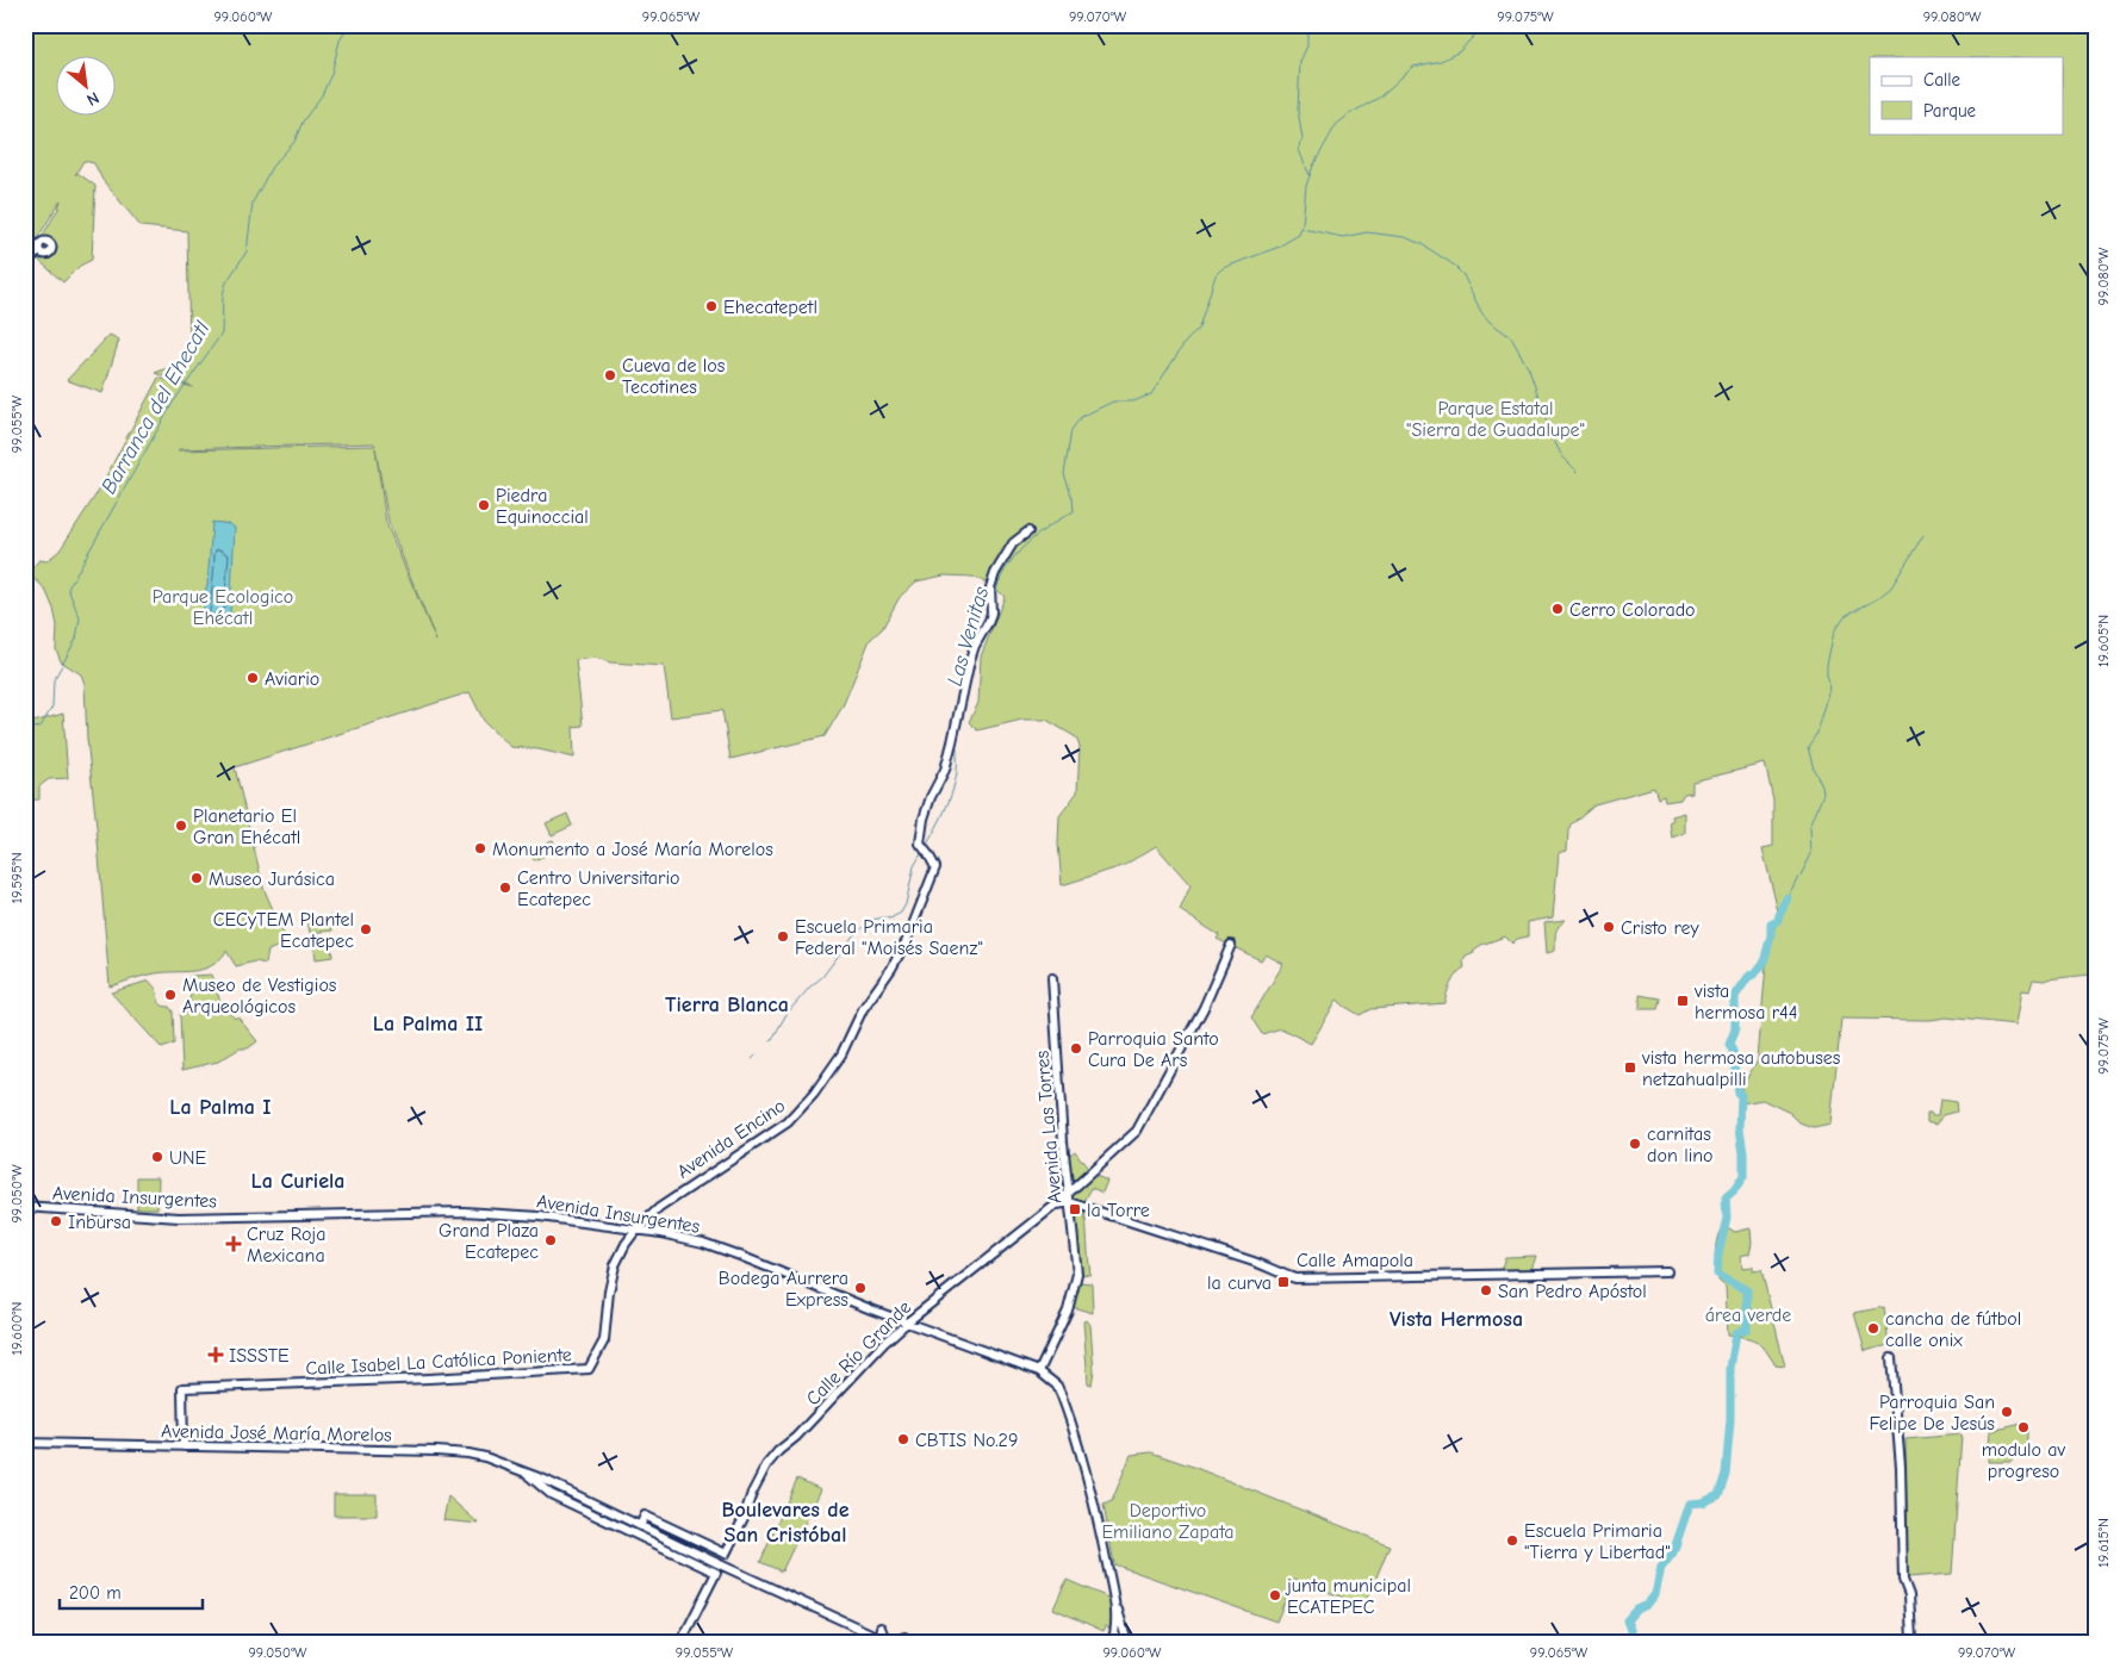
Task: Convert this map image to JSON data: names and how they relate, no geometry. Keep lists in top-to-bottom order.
{
  "streets": {
    "main road": [
      "Avenida Las Torres",
      "Avenida Encino",
      "Avenida Insurgentes",
      "Calle Amapola",
      "Calle Río Grande",
      "Calle Isabel La Católica Poniente",
      "Avenida José María Morelos"
    ]
  },
  "crossings": [
    ["Avenida Las Torres", "Avenida Insurgentes"],
    ["Avenida Las Torres", "Calle Amapola"],
    ["Avenida Las Torres", "Calle Río Grande"],
    ["Avenida Encino", "Avenida Insurgentes"],
    ["Avenida Encino", "Calle Isabel La Católica Poniente"],
    ["Avenida Insurgentes", "Calle Río Grande"],
    ["Calle Amapola", "Calle Río Grande"],
    ["Calle Río Grande", "Avenida José María Morelos"],
    ["Calle Isabel La Católica Poniente", "Avenida José María Morelos"]
  ],
  "districts": [
    "Tierra Blanca",
    "La Palma II",
    "La Palma I",
    "La Curiela",
    "Vista Hermosa",
    "Boulevares de San Cristóbal"
  ],
  "water": ["Barranca del Ehecatl", "Las Venitas"],
  "parks": [
    "Parque Estatal \"Sierra de Guadalupe\"",
    "Parque Ecologico Ehécatl",
    "área verde",
    "Deportivo Emiliano Zapata"
  ],
  "places": {
    "other": [
      "Ehecatepetl",
      "Cueva de los Tecotines",
      "Piedra Equinoccial",
      "Cerro Colorado",
      "Aviario",
      "Planetario El Gran Ehécatl",
      "Monumento a José María Morelos",
      "Museo Jurásica",
      "Centro Universitario Ecatepec",
      "Cristo rey",
      "CECyTEM Plantel Ecatepec",
      "Escuela Primaria Federal \"Moisés Saenz\"",
      "Museo de Vestigios Arqueológicos",
      "Parroquia Santo Cura De Ars",
      "carnitas don lino",
      "UNE",
      "Inbursa",
      "Grand Plaza Ecatepec",
      "Bodega Aurrera Express",
      "San Pedro Apóstol",
      "cancha de fútbol calle onix",
      "Parroquia San Felipe De Jesús",
      "modulo av progreso",
      "CBTIS No.29",
      "Escuela Primaria \"Tierra y Libertad\"",
      "junta municipal ECATEPEC"
    ],
    "transit": [
      "vista hermosa r44",
      "vista hermosa autobuses netzahualpilli",
      "la Torre",
      "la curva"
    ],
    "health": ["Cruz Roja Mexicana", "ISSSTE"]
  },
  "legend": ["Calle", "Parque"],
  "scale_bar": "200 m",
  "north": "bottom right",
  "coordinates": [
    "99.060°W",
    "99.065°W",
    "99.070°W",
    "99.075°W",
    "99.080°W",
    "99.055°W",
    "19.605°N",
    "19.595°N",
    "99.050°W",
    "19.600°N",
    "19.615°N"
  ]
}
